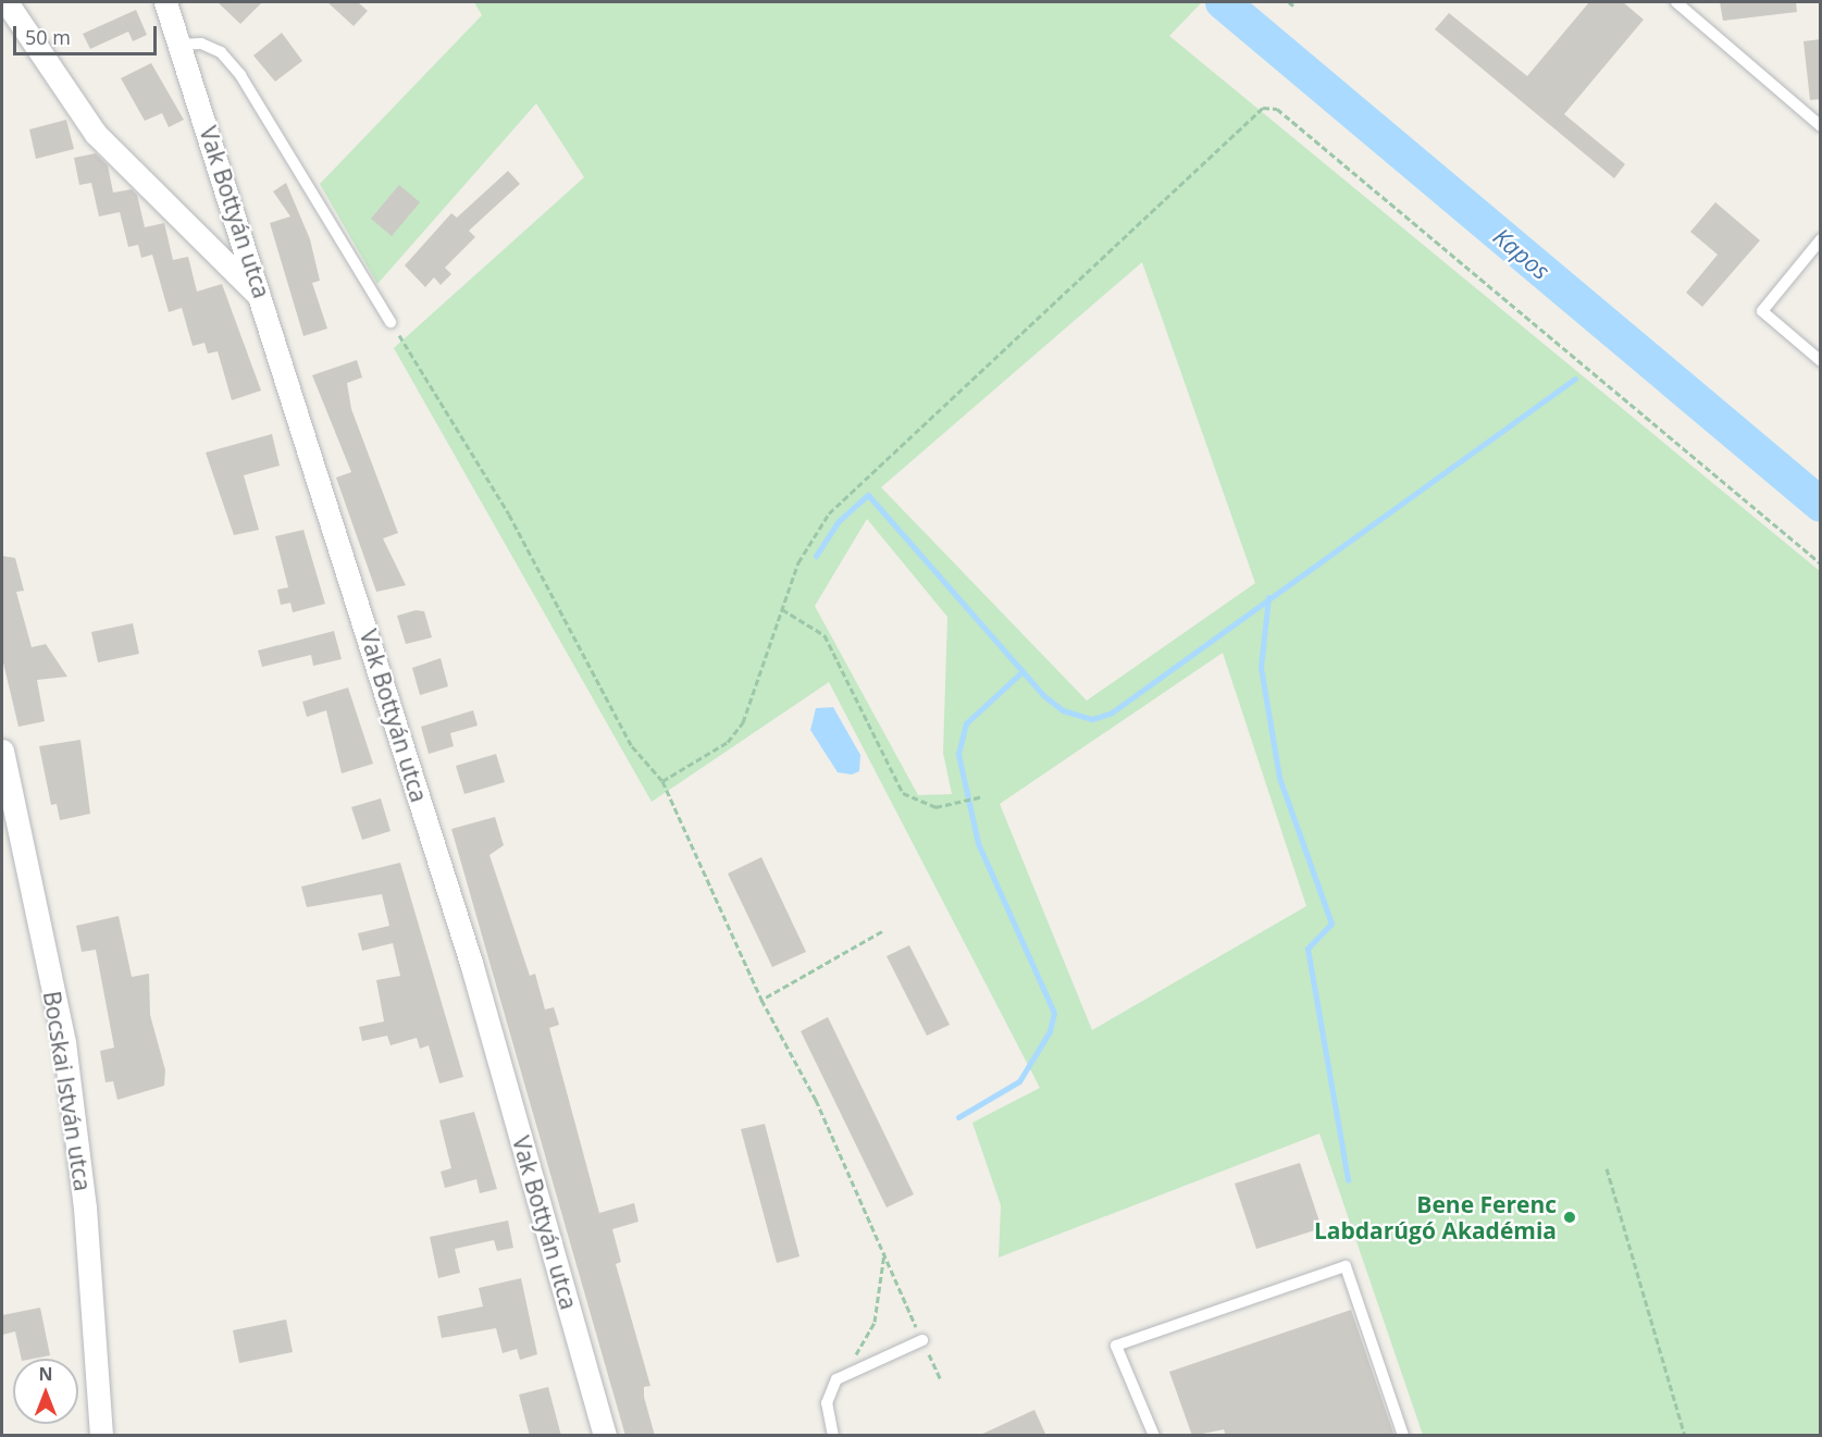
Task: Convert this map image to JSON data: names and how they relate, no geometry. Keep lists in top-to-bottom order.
{
  "streets": {
    "street": ["Vak Bottyán utca", "Bocskai István utca"]
  },
  "water": ["Kapos"],
  "places": ["Bene Ferenc Labdarúgó Akadémia"],
  "scale_bar": "50 m",
  "north": "top"
}
